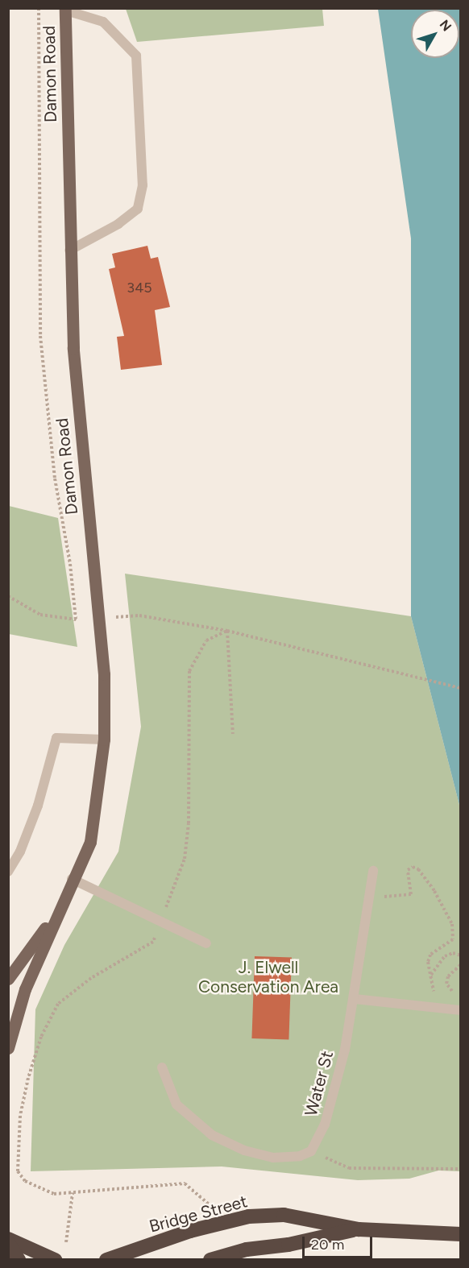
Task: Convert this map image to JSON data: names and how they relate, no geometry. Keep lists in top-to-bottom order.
{
  "streets": {
    "highway": ["Bridge Street"],
    "main road": ["Damon Road"],
    "lane": ["Water St"]
  },
  "parks": ["J. Elwell Conservation Area"],
  "house_numbers": ["345"],
  "scale_bar": "20 m",
  "north": "top right"
}
